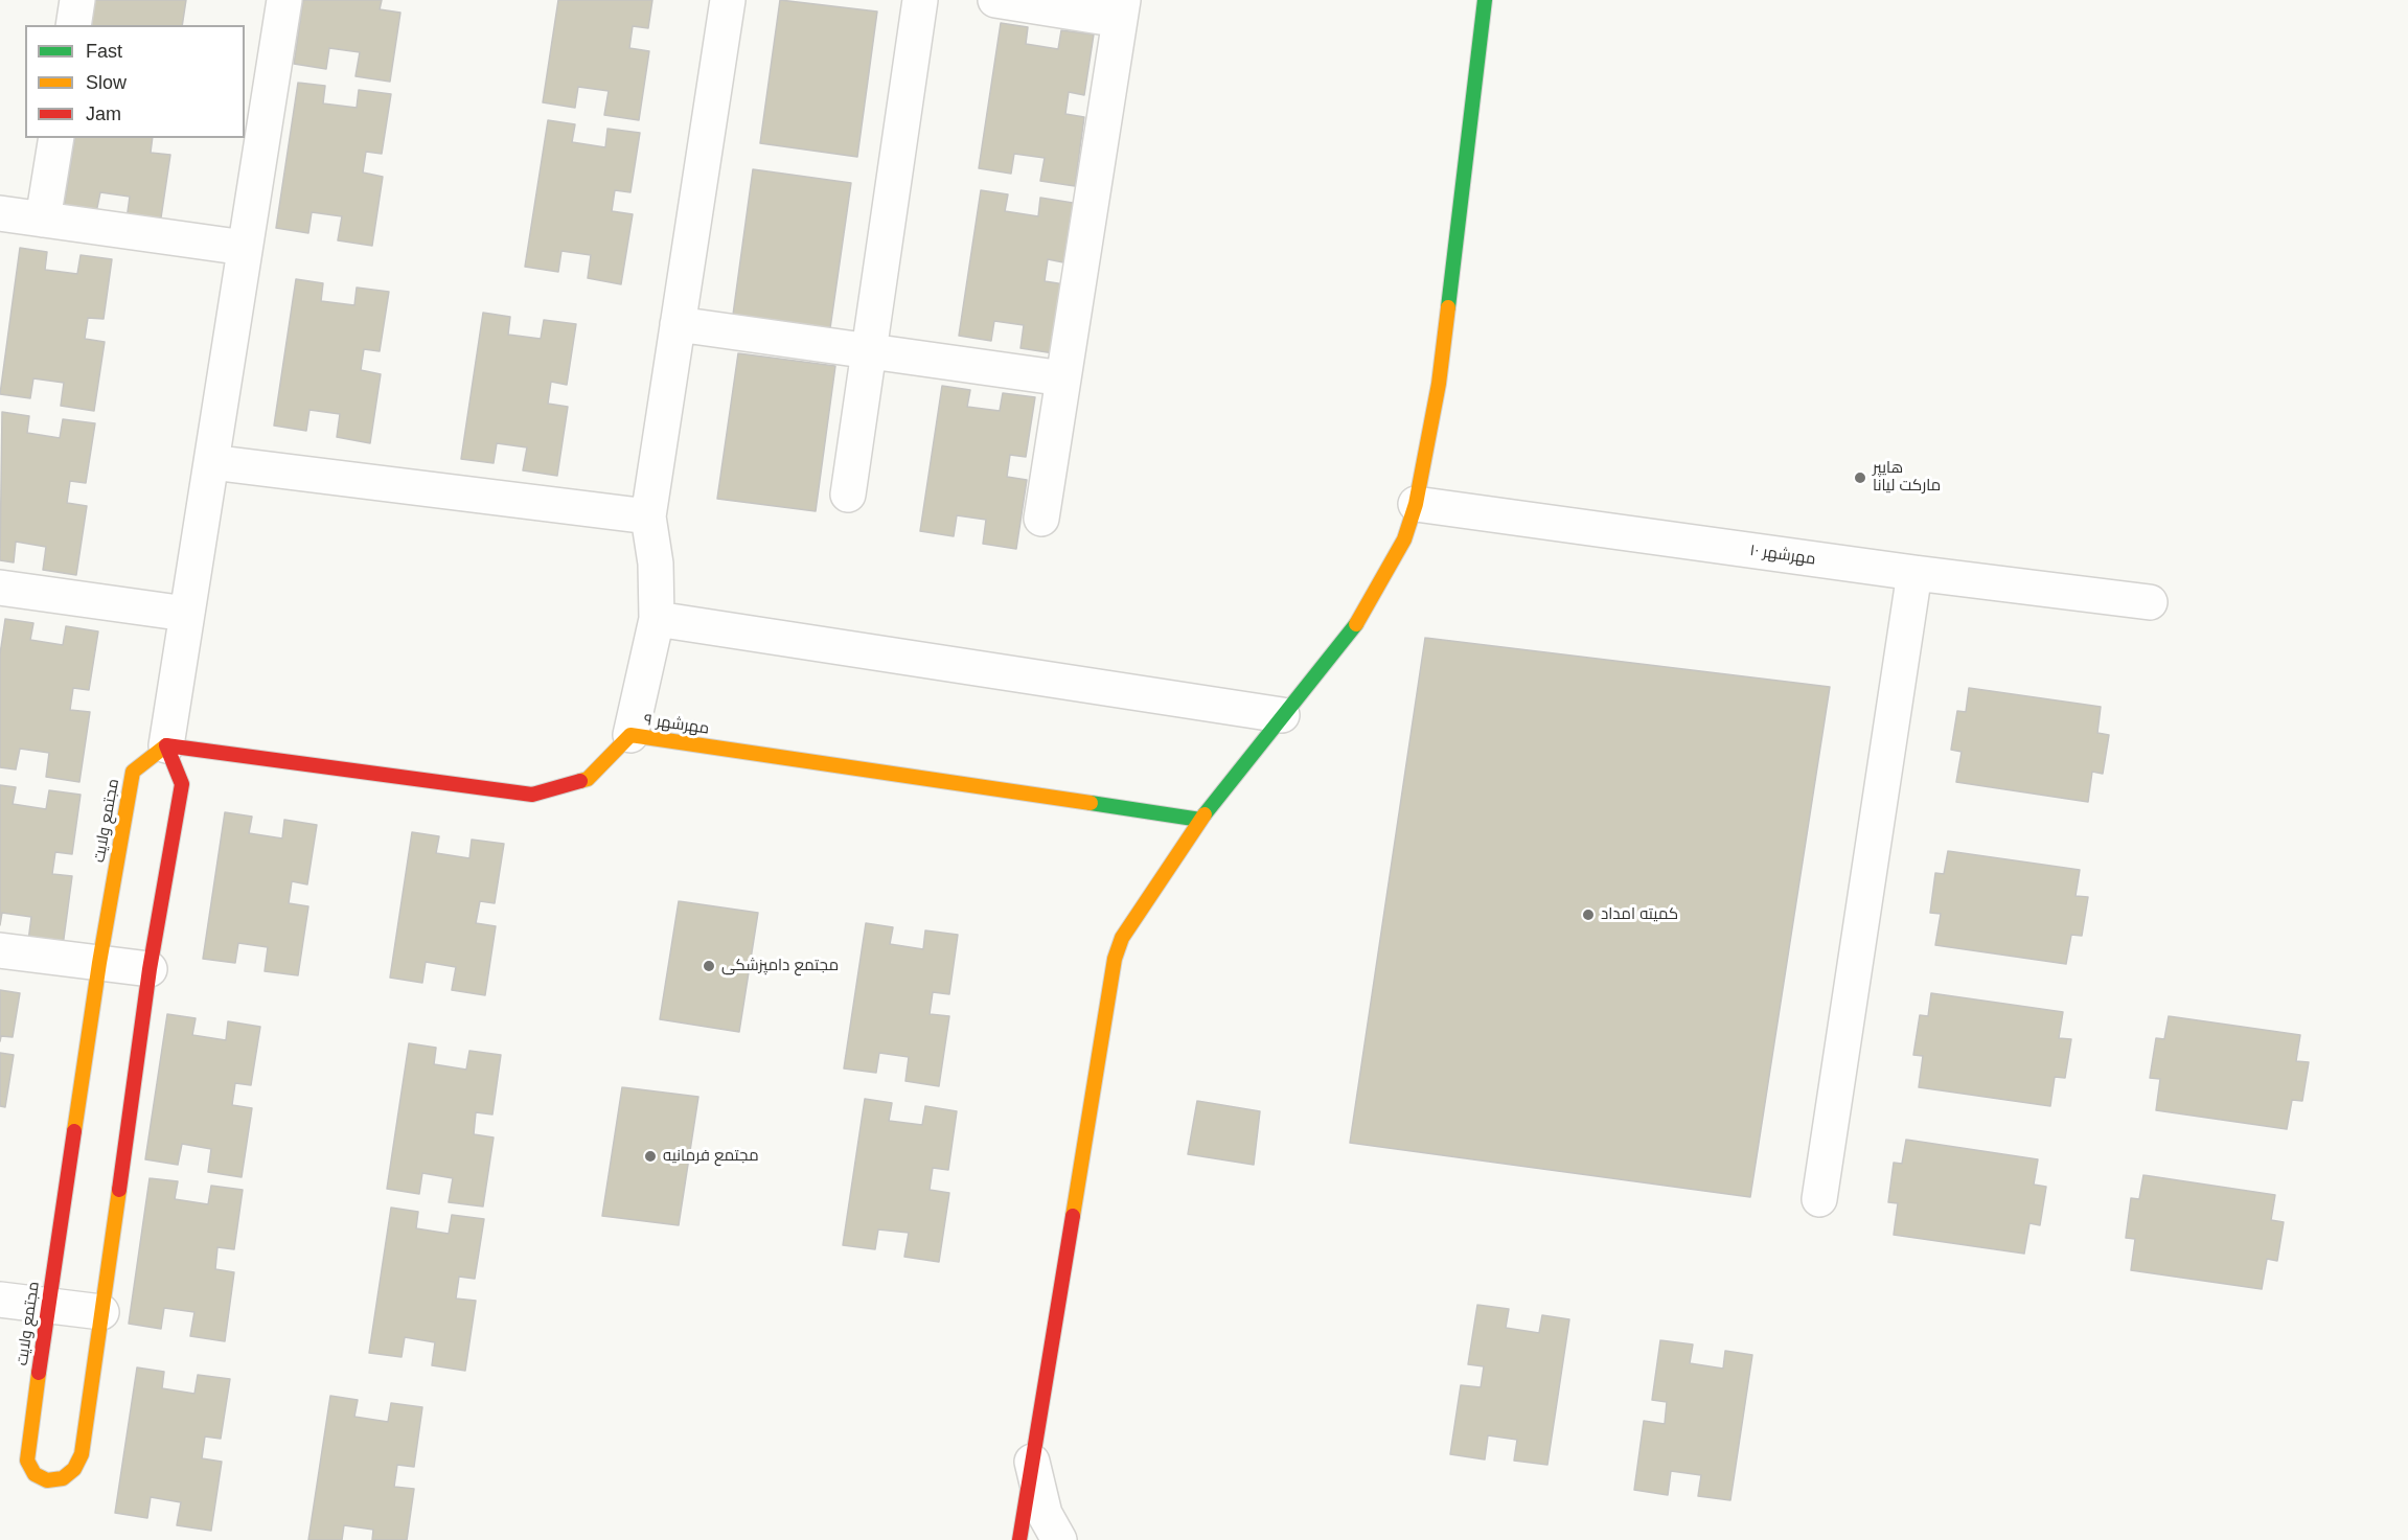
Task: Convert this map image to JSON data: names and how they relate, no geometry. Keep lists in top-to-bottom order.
{
  "streets": {
    "street": ["مهرشهر ۱۰", "مهرشهر ۹", "مجتمع ولایت"]
  },
  "crossings": [
    ["مهرشهر ۹", "مجتمع ولایت"]
  ],
  "places": [
    "هایپر مارکت لیانا",
    "کمیته امداد",
    "مجتمع دامپزشکی",
    "مجتمع فرمانیه"
  ],
  "legend": ["Fast", "Slow", "Jam"]
}
